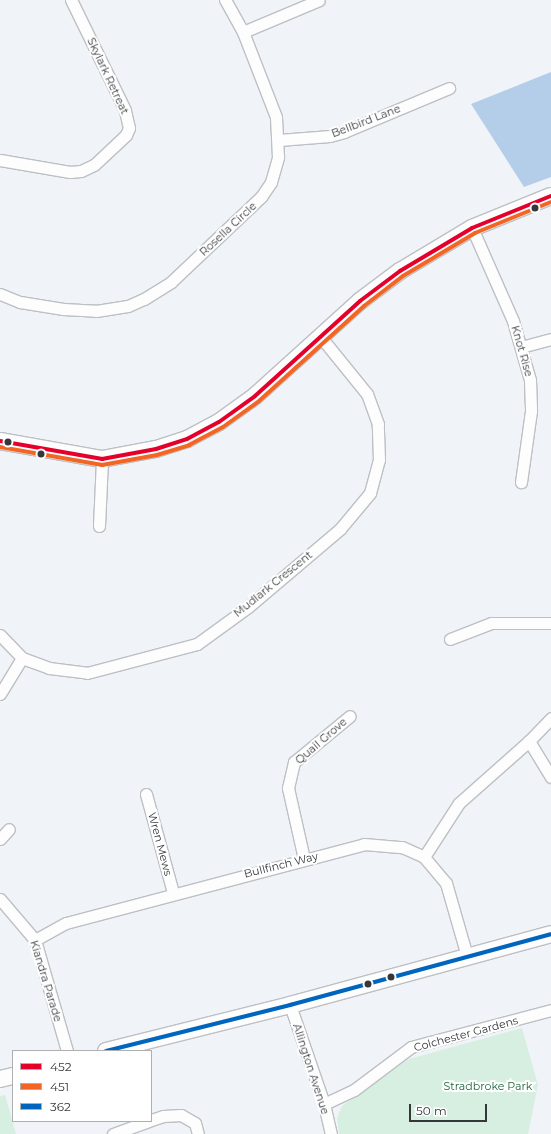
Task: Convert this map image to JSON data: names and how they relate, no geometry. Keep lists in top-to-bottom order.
{
  "streets": {
    "street": [
      "Skylark Retreat",
      "Bellbird Lane",
      "Rosella Circle",
      "Knot Rise",
      "Mudlark Crescent",
      "Quail Grove",
      "Wren Mews",
      "Bullfinch Way",
      "Kiandra Parade",
      "Colchester Gardens",
      "Allington Avenue"
    ]
  },
  "crossings": [
    ["Bellbird Lane", "Rosella Circle"],
    ["Quail Grove", "Bullfinch Way"],
    ["Wren Mews", "Bullfinch Way"],
    ["Bullfinch Way", "Kiandra Parade"],
    ["Colchester Gardens", "Allington Avenue"]
  ],
  "parks": ["Stradbroke Park"],
  "lines": ["transit line 452", "transit line 451", "transit line 362"],
  "legend": ["452", "451", "362"],
  "scale_bar": "50 m"
}
